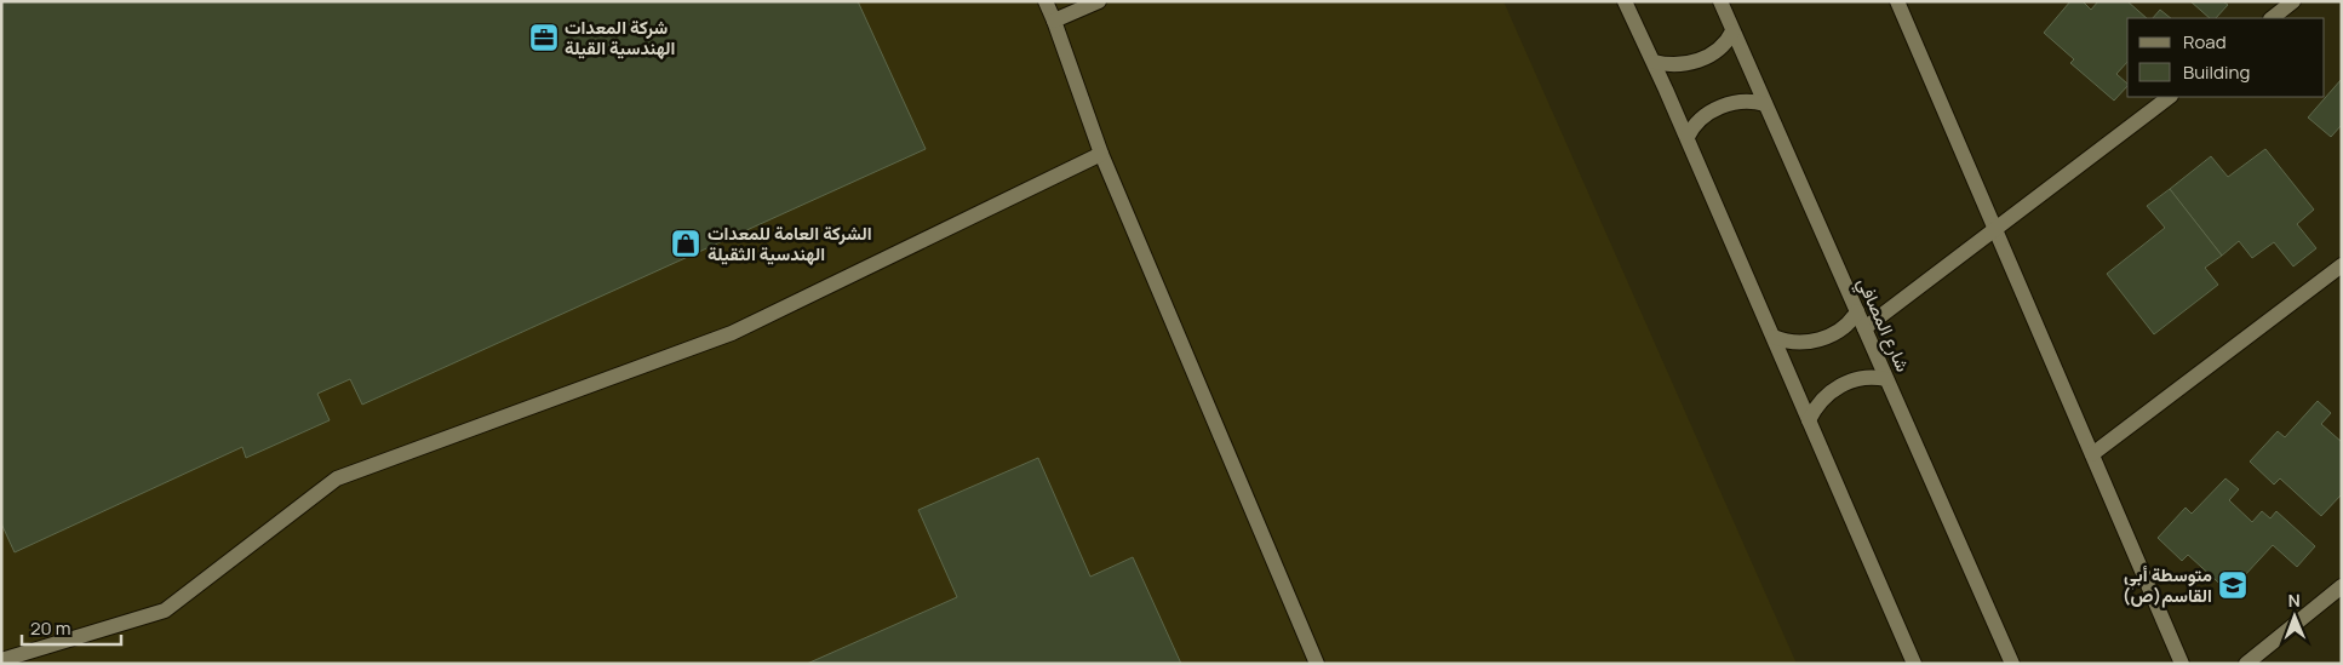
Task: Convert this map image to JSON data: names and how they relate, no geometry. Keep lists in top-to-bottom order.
{
  "streets": {
    "main road": ["شارع المصافي"]
  },
  "places": {
    "office": ["شركة المعدات الهندسية القيلة"],
    "shop": ["الشركة العامة للمعدات الهندسية الثقيلة"],
    "school or university": ["متوسطة أبي القاسم(ص)"]
  },
  "legend": ["Road", "Building"],
  "scale_bar": "20 m",
  "north": "top"
}
